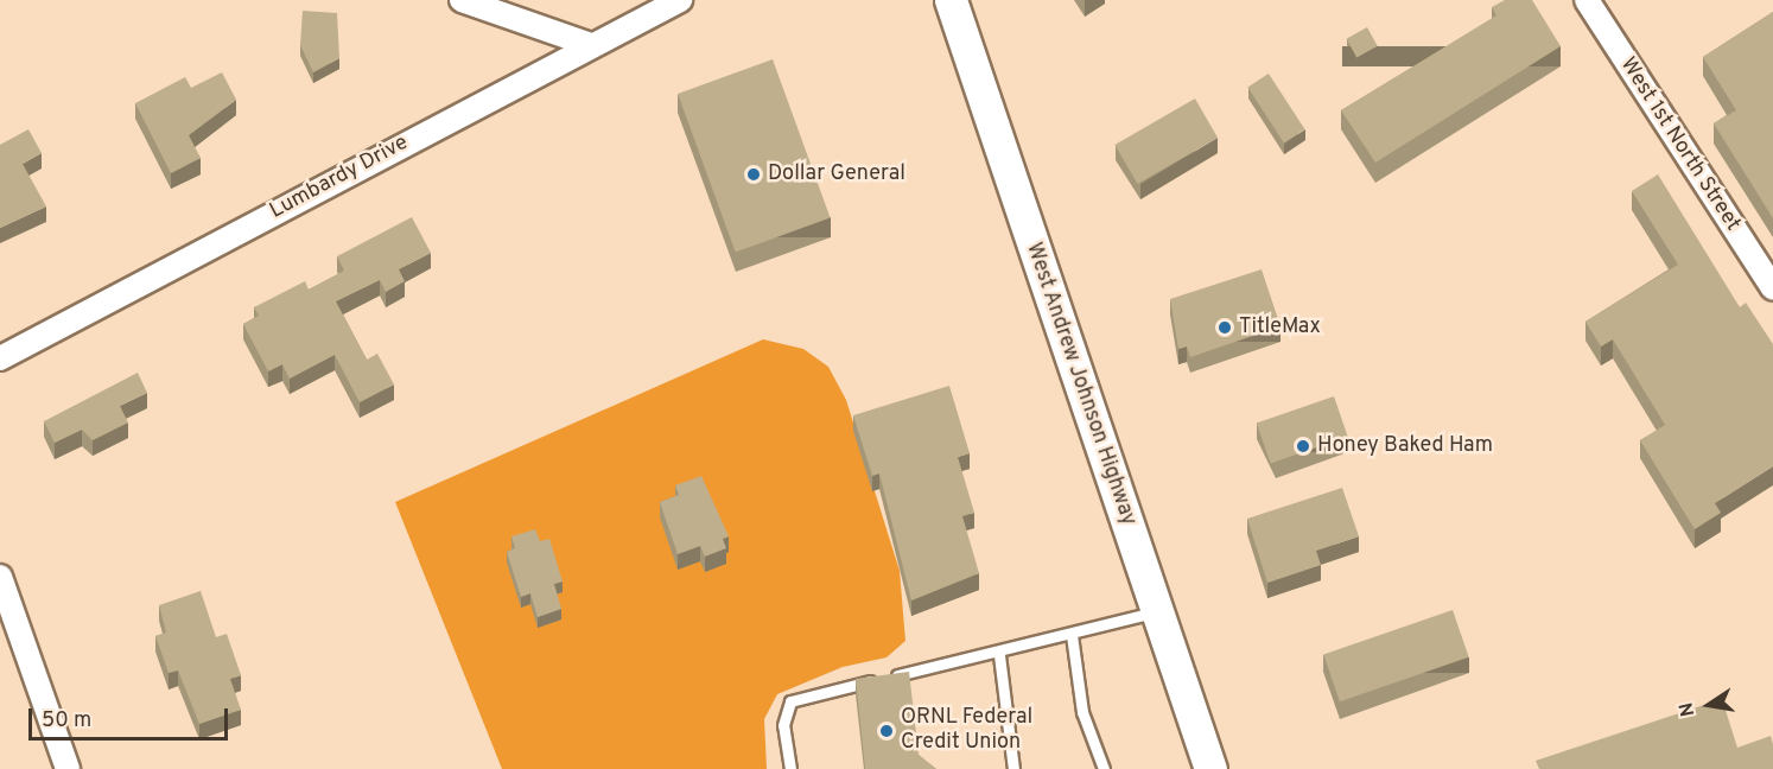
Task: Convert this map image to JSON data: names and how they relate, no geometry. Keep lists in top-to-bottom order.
{
  "streets": {
    "main road": ["West Andrew Johnson Highway"],
    "street": ["West 1st North Street", "Lumbardy Drive"]
  },
  "places": [
    "Dollar General",
    "TitleMax",
    "Honey Baked Ham",
    "ORNL Federal Credit Union"
  ],
  "scale_bar": "50 m",
  "north": "left"
}
